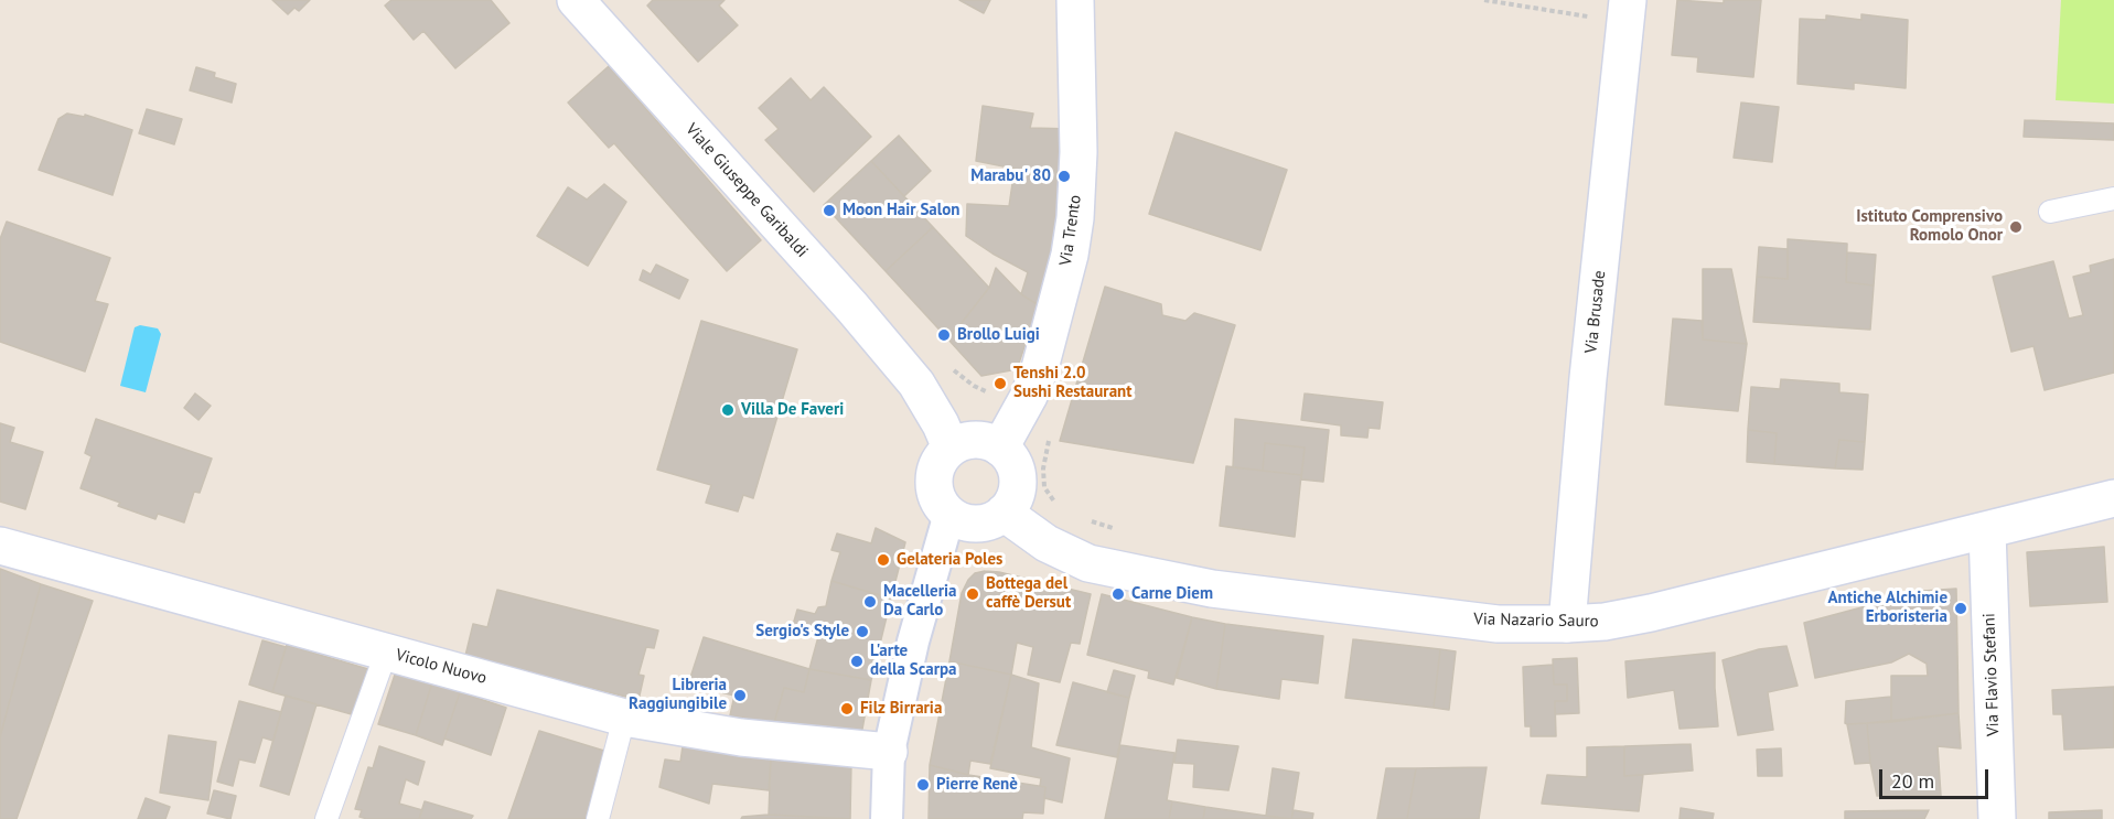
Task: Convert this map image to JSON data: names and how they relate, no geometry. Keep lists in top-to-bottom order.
{
  "streets": {
    "street": [
      "Viale Giuseppe Garibaldi",
      "Via Trento",
      "Via Brusade",
      "Via Nazario Sauro",
      "Vicolo Nuovo",
      "Via Flavio Stefani"
    ]
  },
  "crossings": [
    ["Viale Giuseppe Garibaldi", "Via Trento"],
    ["Viale Giuseppe Garibaldi", "Via Nazario Sauro"],
    ["Via Trento", "Via Nazario Sauro"],
    ["Via Brusade", "Via Nazario Sauro"],
    ["Via Nazario Sauro", "Via Flavio Stefani"]
  ],
  "places": [
    "Marabu' 80",
    "Moon Hair Salon",
    "Istituto Comprensivo Romolo Onor",
    "Brollo Luigi",
    "Tenshi 2.0 Sushi Restaurant",
    "Villa De Faveri",
    "Gelateria Poles",
    "Bottega del caffè Dersut",
    "Carne Diem",
    "Macelleria Da Carlo",
    "Antiche Alchimie Erboristeria",
    "Sergio's Style",
    "L'arte della Scarpa",
    "Libreria Raggiungibile",
    "Filz Birraria",
    "Pierre Renè"
  ],
  "scale_bar": "20 m"
}
